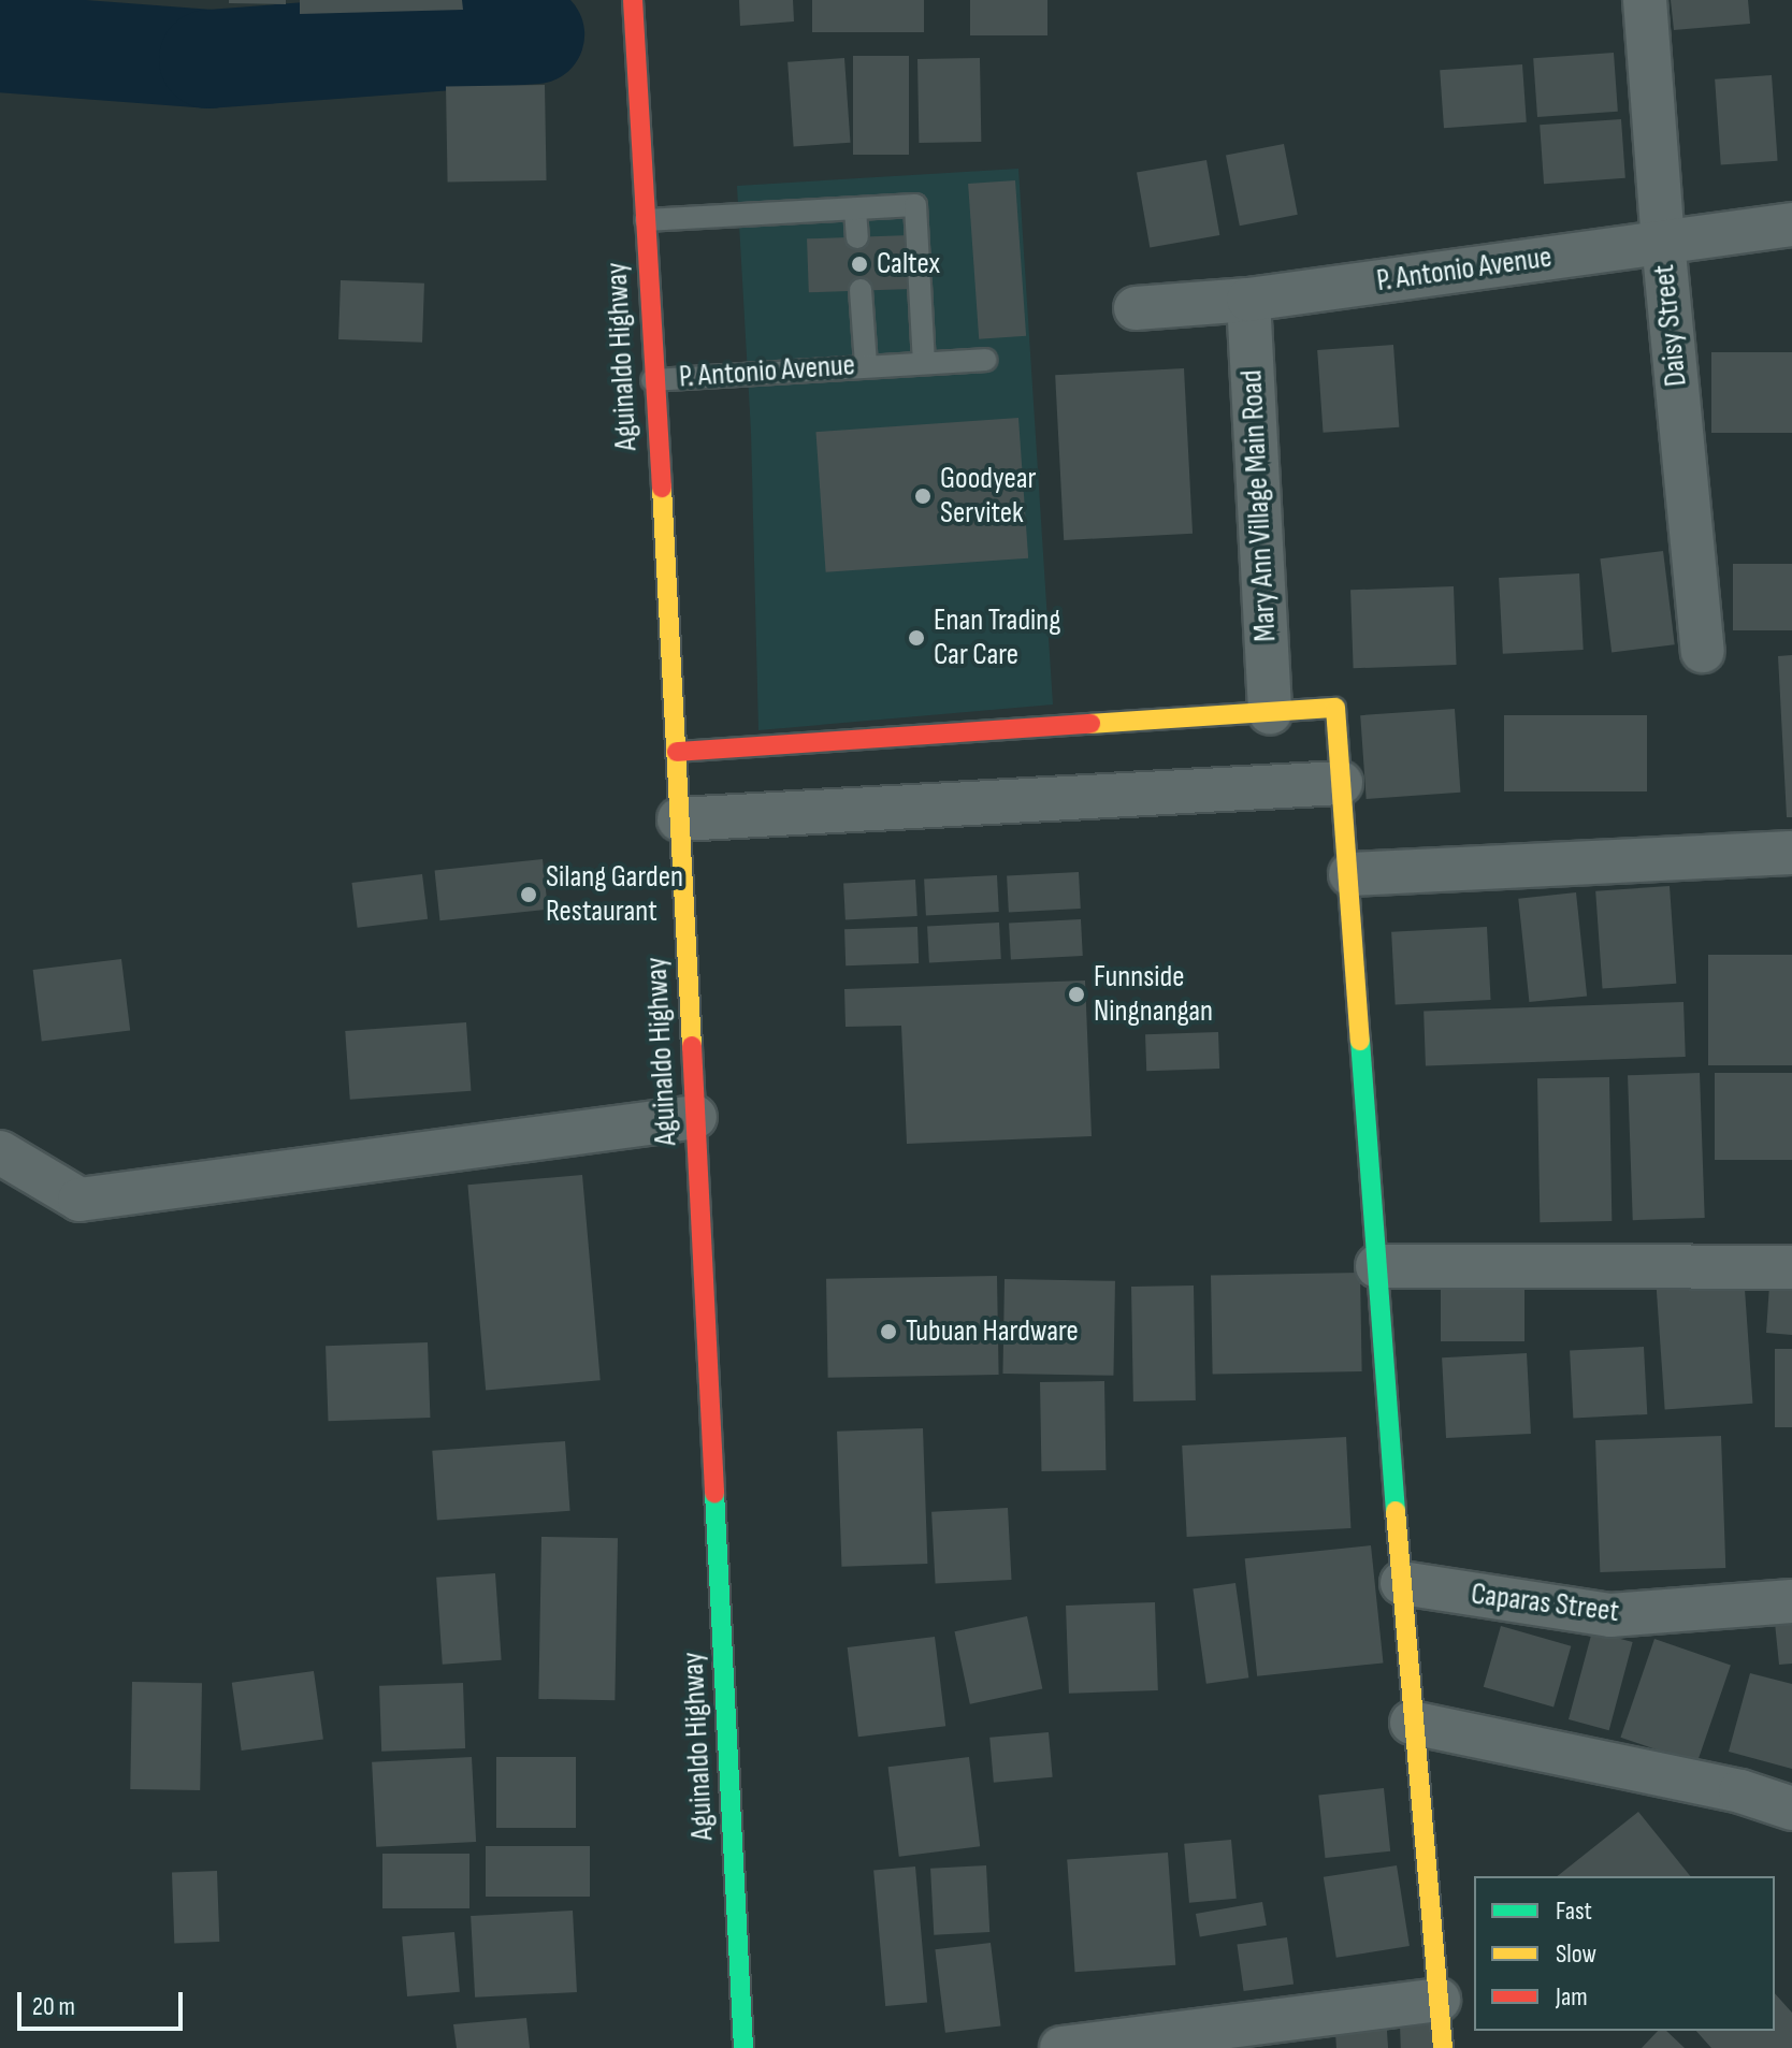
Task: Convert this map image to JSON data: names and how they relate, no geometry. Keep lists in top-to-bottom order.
{
  "streets": {
    "main road": ["Aguinaldo Highway"],
    "street": [
      "P. Antonio Avenue",
      "Daisy Street",
      "Mary Ann Village Main Road",
      "Caparas Street"
    ]
  },
  "crossings": [
    ["P. Antonio Avenue", "Daisy Street"],
    ["P. Antonio Avenue", "Aguinaldo Highway"],
    ["P. Antonio Avenue", "Mary Ann Village Main Road"]
  ],
  "places": [
    "Caltex",
    "Goodyear Servitek",
    "Enan Trading Car Care",
    "Silang Garden Restaurant",
    "Funnside Ningnangan",
    "Tubuan Hardware"
  ],
  "legend": ["Fast", "Slow", "Jam"],
  "scale_bar": "20 m"
}
